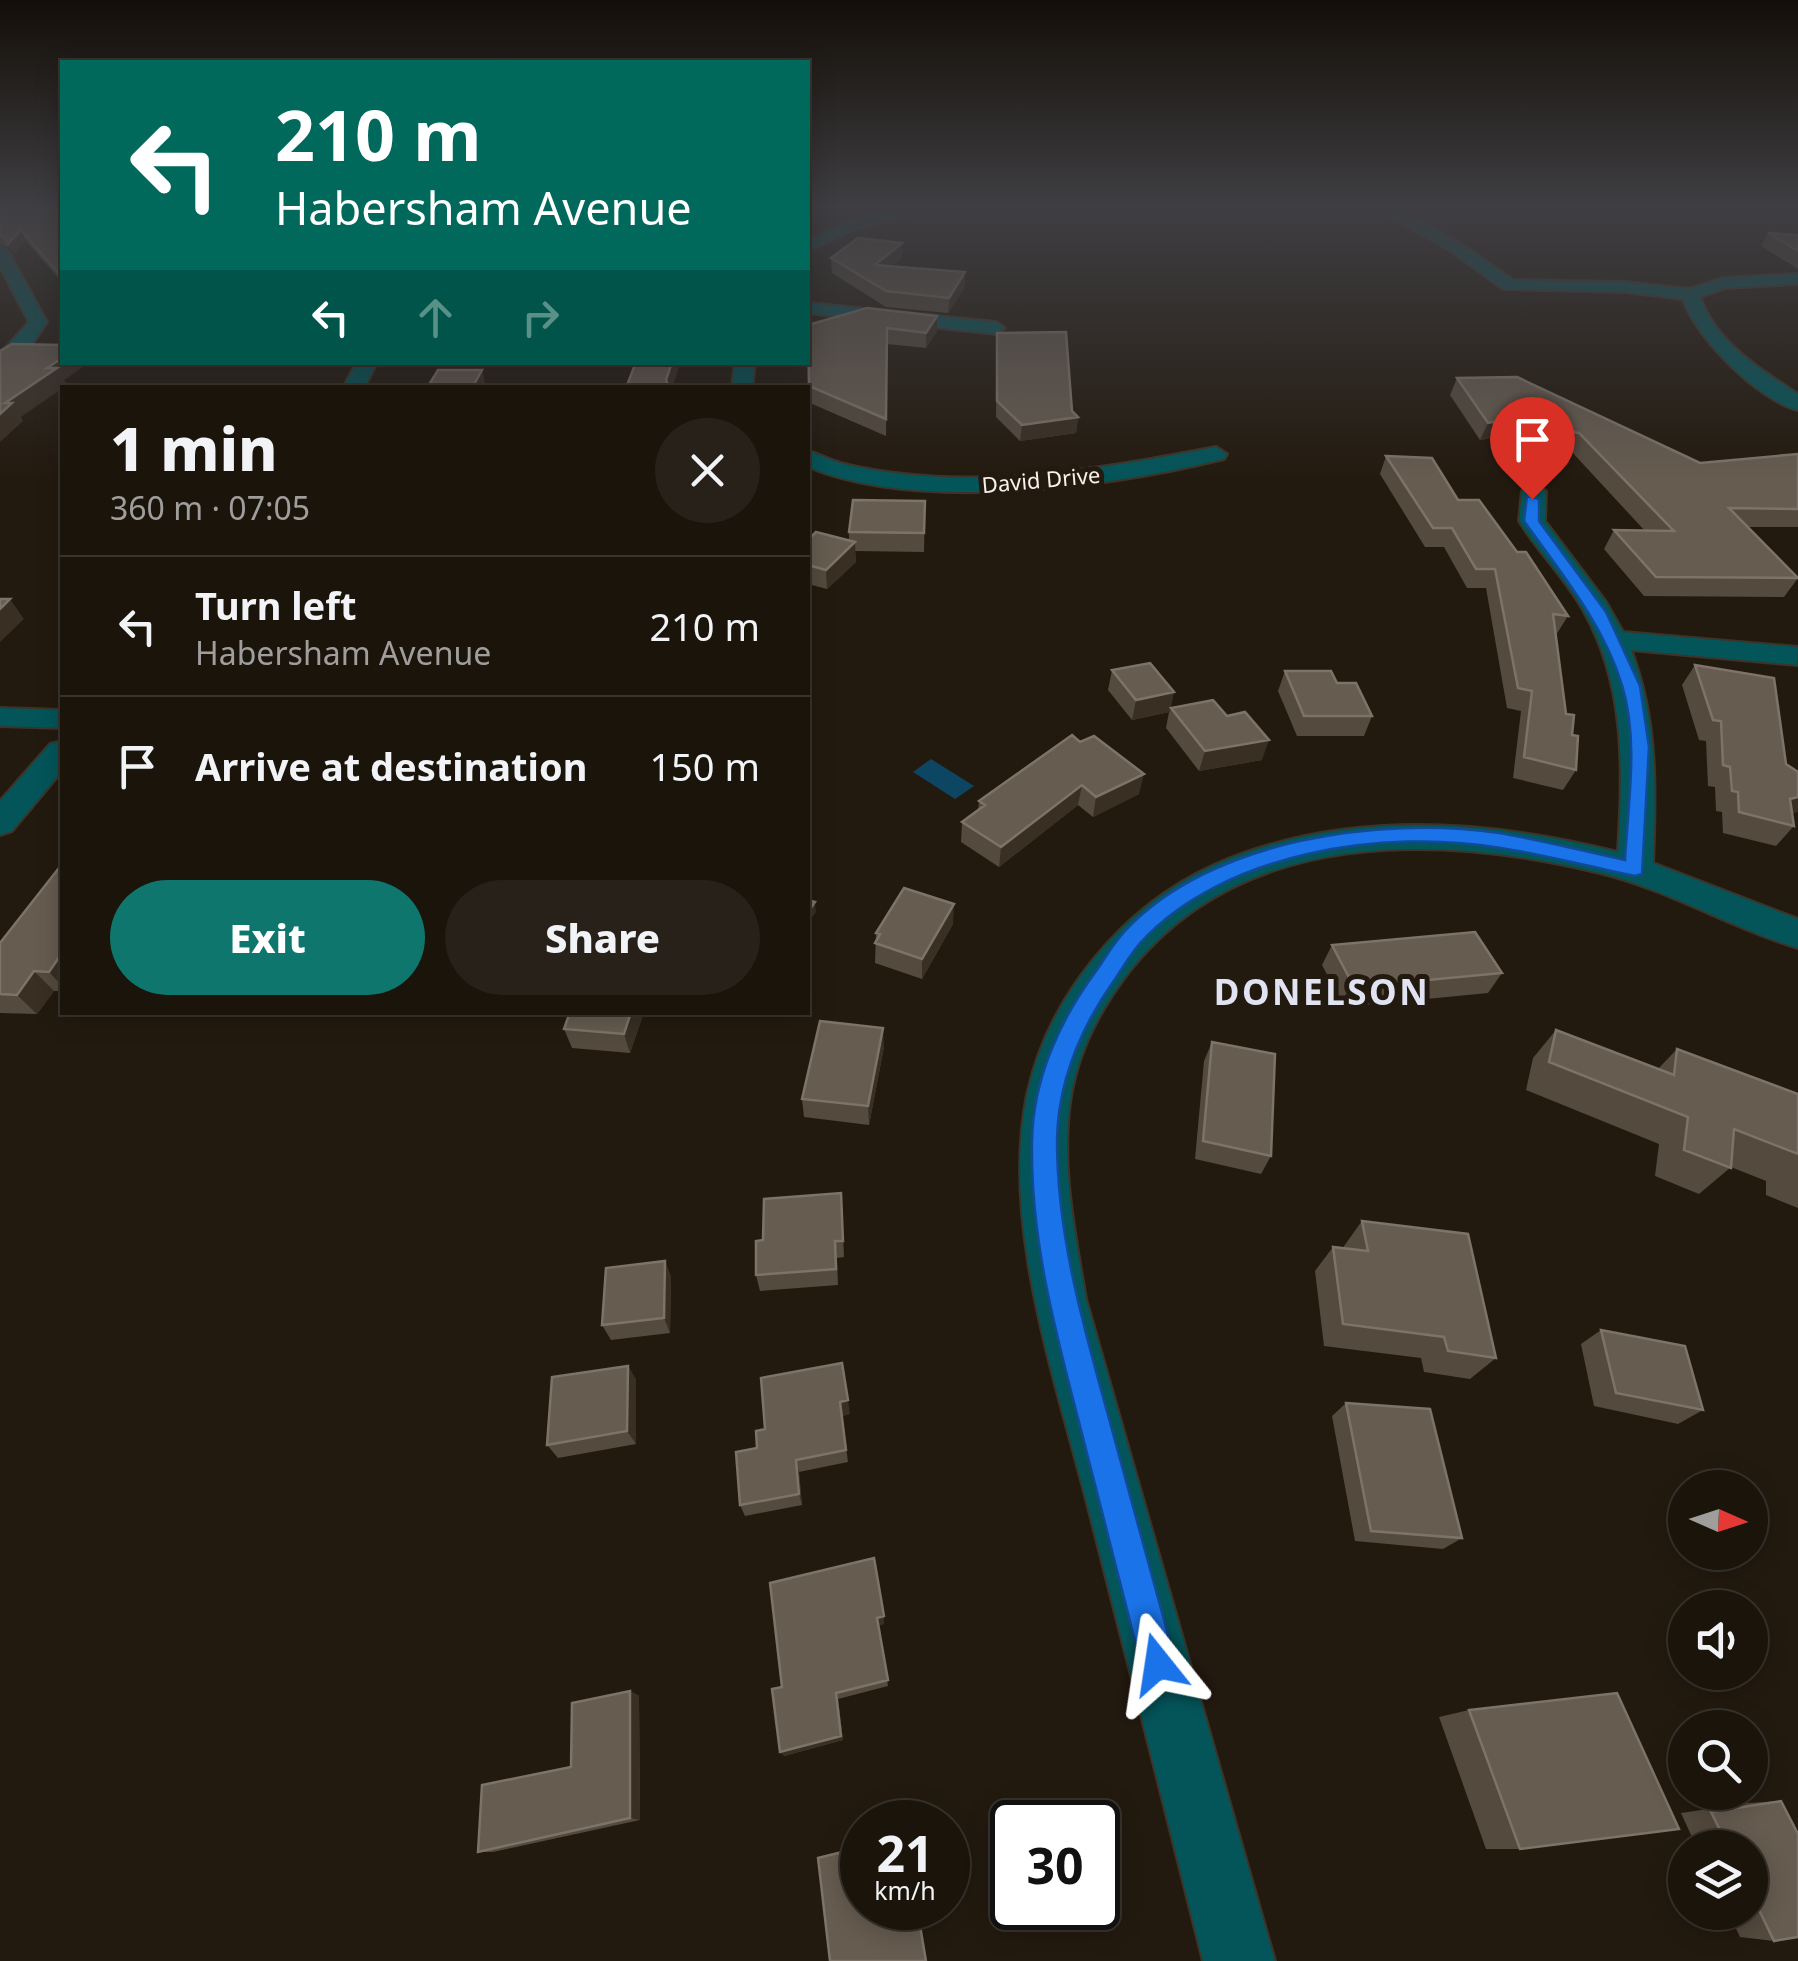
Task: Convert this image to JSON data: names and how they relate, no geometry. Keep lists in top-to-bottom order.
{
  "streets": {
    "street": ["David Drive"]
  },
  "districts": ["DONELSON"],
  "north": "right",
  "page": {
    "turn": ["210 m", "Habersham Avenue"],
    "heading": ["1 min", "360 m · 07:05"],
    "list": [
      {
        "name": "Turn left",
        "note": "Habersham Avenue",
        "value": "210 m"
      },
      {
        "name": "Arrive at destination",
        "value": "150 m"
      }
    ],
    "buttons": ["Exit", "Share"],
    "speed": "21 km/h",
    "limit": "30"
  }
}
